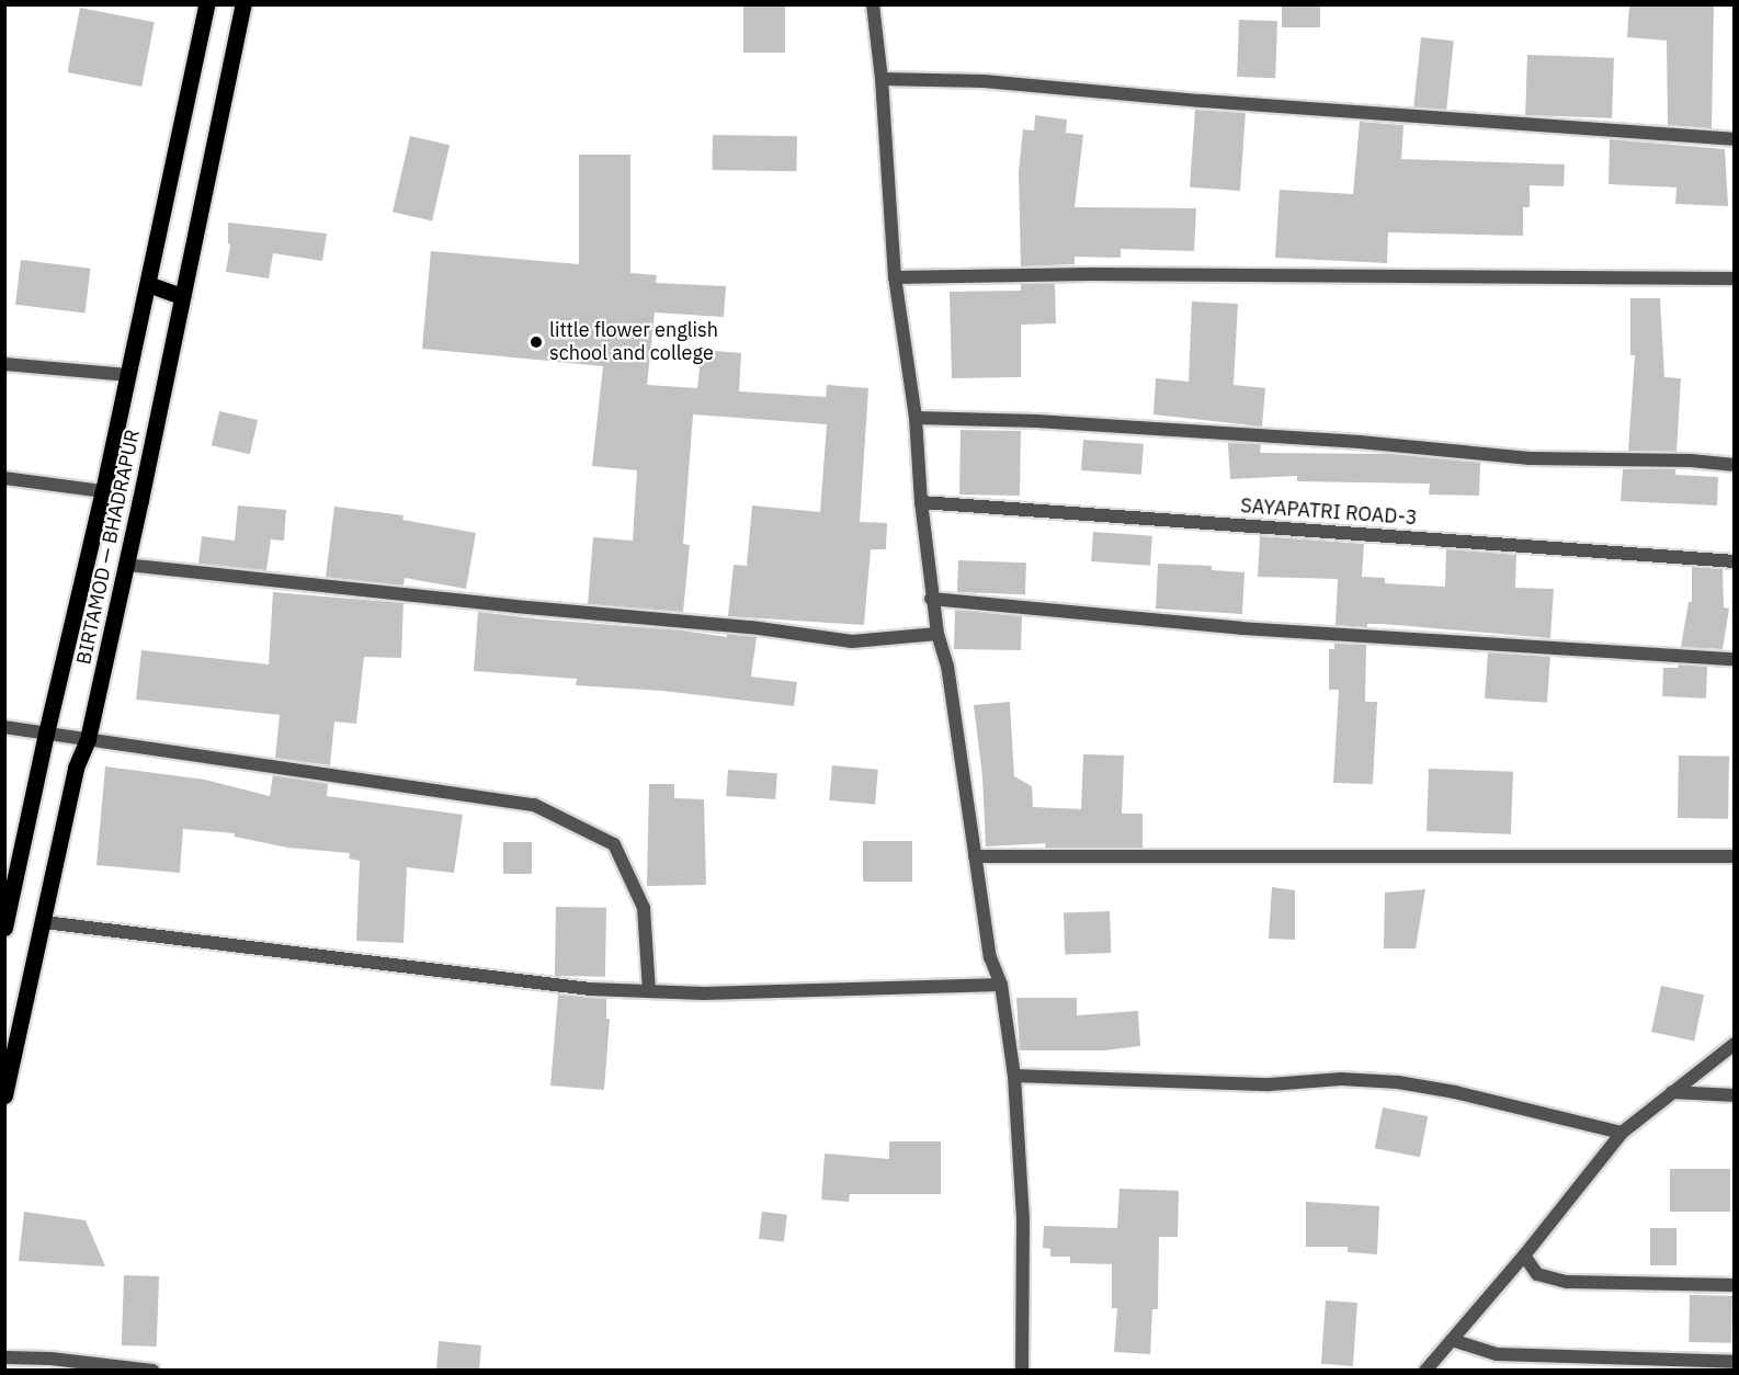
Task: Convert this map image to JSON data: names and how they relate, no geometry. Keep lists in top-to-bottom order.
{
  "streets": {
    "main road": ["BIRTAMOD — BHADRAPUR"],
    "street": ["SAYAPATRI ROAD-3"]
  },
  "places": ["little flower english school and college"]
}
